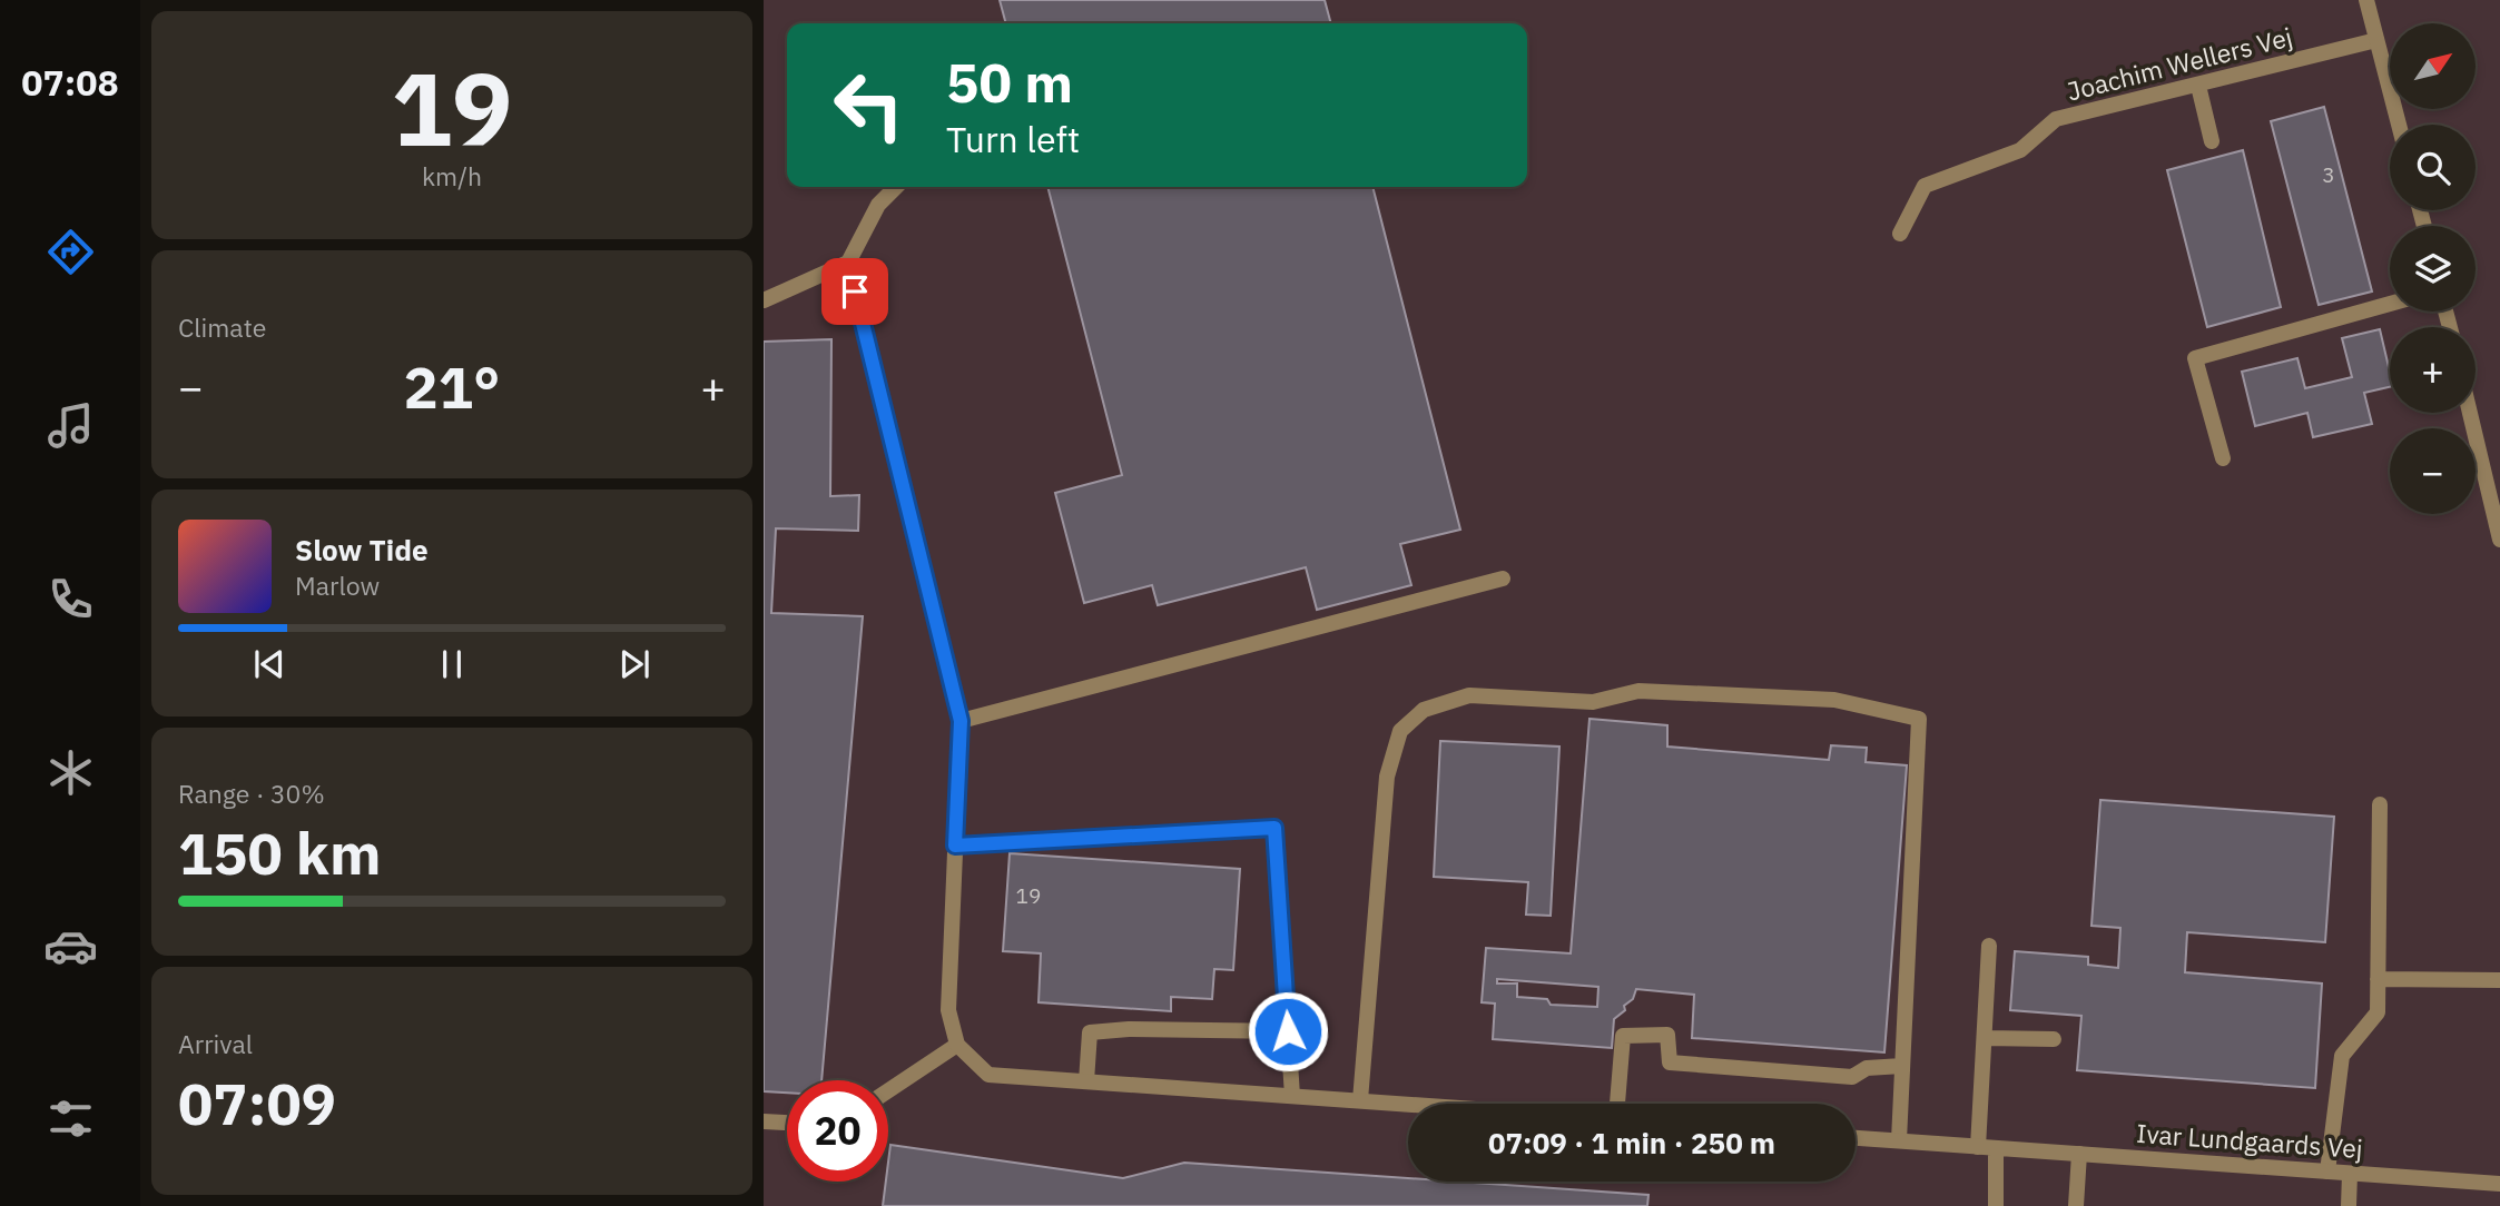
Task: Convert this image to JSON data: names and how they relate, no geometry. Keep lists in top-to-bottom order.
{
  "streets": {
    "street": ["Joachim Wellers Vej", "Ivar Lundgaards Vej"]
  },
  "house_numbers": ["3", "19"],
  "north": "top right",
  "page": {
    "tabs": "07:08",
    "tile": [
      ["19", "km/h"],
      "Climate",
      ["Range · 30%", "150 km"],
      ["Arrival", "07:09"]
    ],
    "map_buttons": ["+", "−"],
    "turn": ["50 m", "Turn left"],
    "heat": ["−", "21°", "+"],
    "song": ["Slow Tide", "Marlow"],
    "limit": "20",
    "trip": "07:09 · 1 min · 250 m"
  }
}
